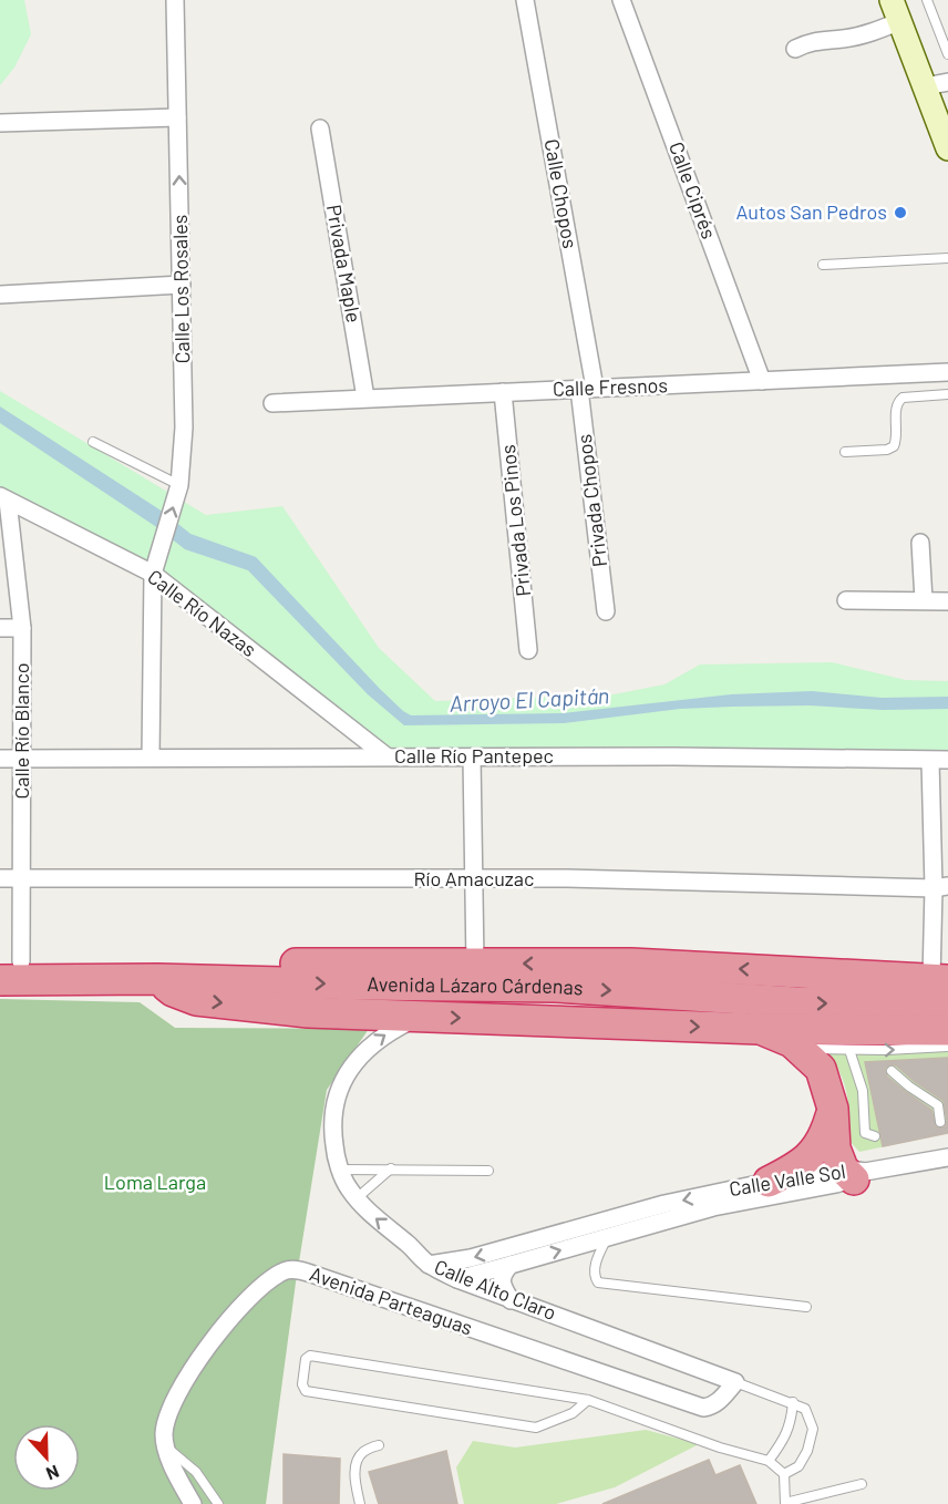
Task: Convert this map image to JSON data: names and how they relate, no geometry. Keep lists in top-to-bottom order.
{
  "streets": {
    "highway": ["Avenida Lázaro Cárdenas"],
    "street": [
      "Calle Ciprés",
      "Calle Chopos",
      "Privada Maple",
      "Calle Los Rosales",
      "Calle Fresnos",
      "Privada Chopos",
      "Privada Los Pinos",
      "Calle Río Nazas",
      "Calle Río Blanco",
      "Calle Río Pantepec",
      "Río Amacuzac",
      "Calle Valle Sol",
      "Calle Alto Claro",
      "Avenida Parteaguas"
    ]
  },
  "crossings": [
    ["Calle Ciprés", "Calle Fresnos"],
    ["Calle Chopos", "Calle Fresnos"],
    ["Calle Chopos", "Privada Chopos"],
    ["Privada Maple", "Calle Fresnos"],
    ["Calle Los Rosales", "Calle Río Nazas"],
    ["Calle Los Rosales", "Calle Río Pantepec"],
    ["Calle Fresnos", "Privada Chopos"],
    ["Calle Fresnos", "Privada Los Pinos"],
    ["Calle Río Nazas", "Calle Río Blanco"],
    ["Calle Río Nazas", "Calle Río Pantepec"],
    ["Calle Río Blanco", "Calle Río Pantepec"],
    ["Calle Río Blanco", "Río Amacuzac"],
    ["Calle Río Blanco", "Avenida Lázaro Cárdenas"],
    ["Calle Valle Sol", "Calle Alto Claro"],
    ["Calle Alto Claro", "Avenida Parteaguas"]
  ],
  "water": ["Arroyo El Capitán"],
  "parks": ["Loma Larga"],
  "places": ["Autos San Pedros"],
  "north": "bottom"
}
